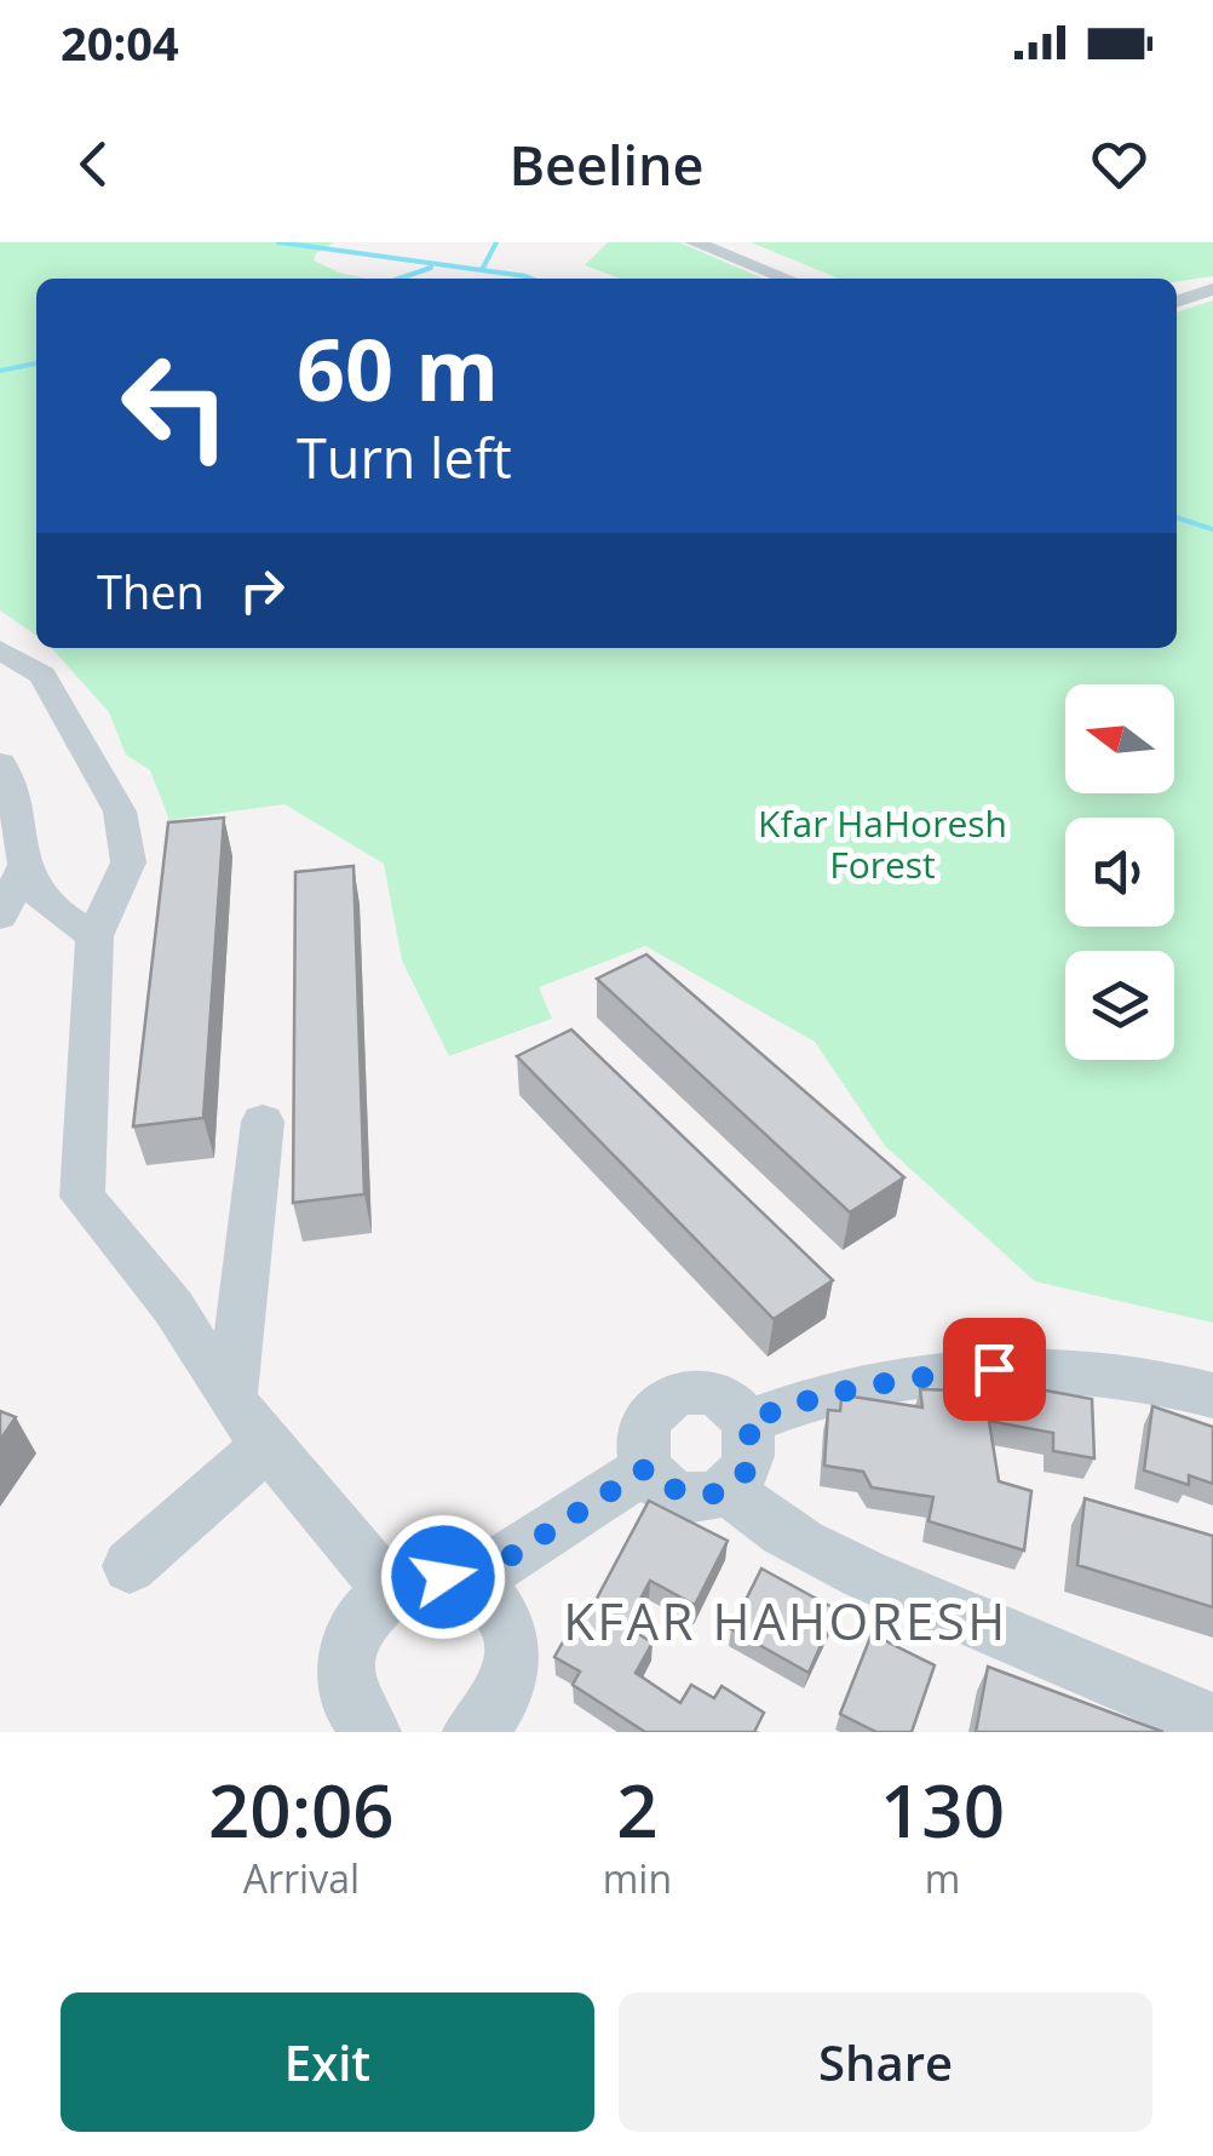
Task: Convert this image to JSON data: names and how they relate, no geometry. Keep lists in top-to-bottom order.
{
  "districts": ["KFAR HAHORESH"],
  "parks": ["Kfar HaHoresh Forest"],
  "north": "left",
  "page": {
    "status": "20:04",
    "header": "Beeline",
    "turn": ["60 m", "Turn left"],
    "then": "Then",
    "eta": [
      "20:06",
      "Arrival",
      "2",
      "min",
      "130",
      "m"
    ],
    "buttons": ["Exit", "Share"]
  }
}
